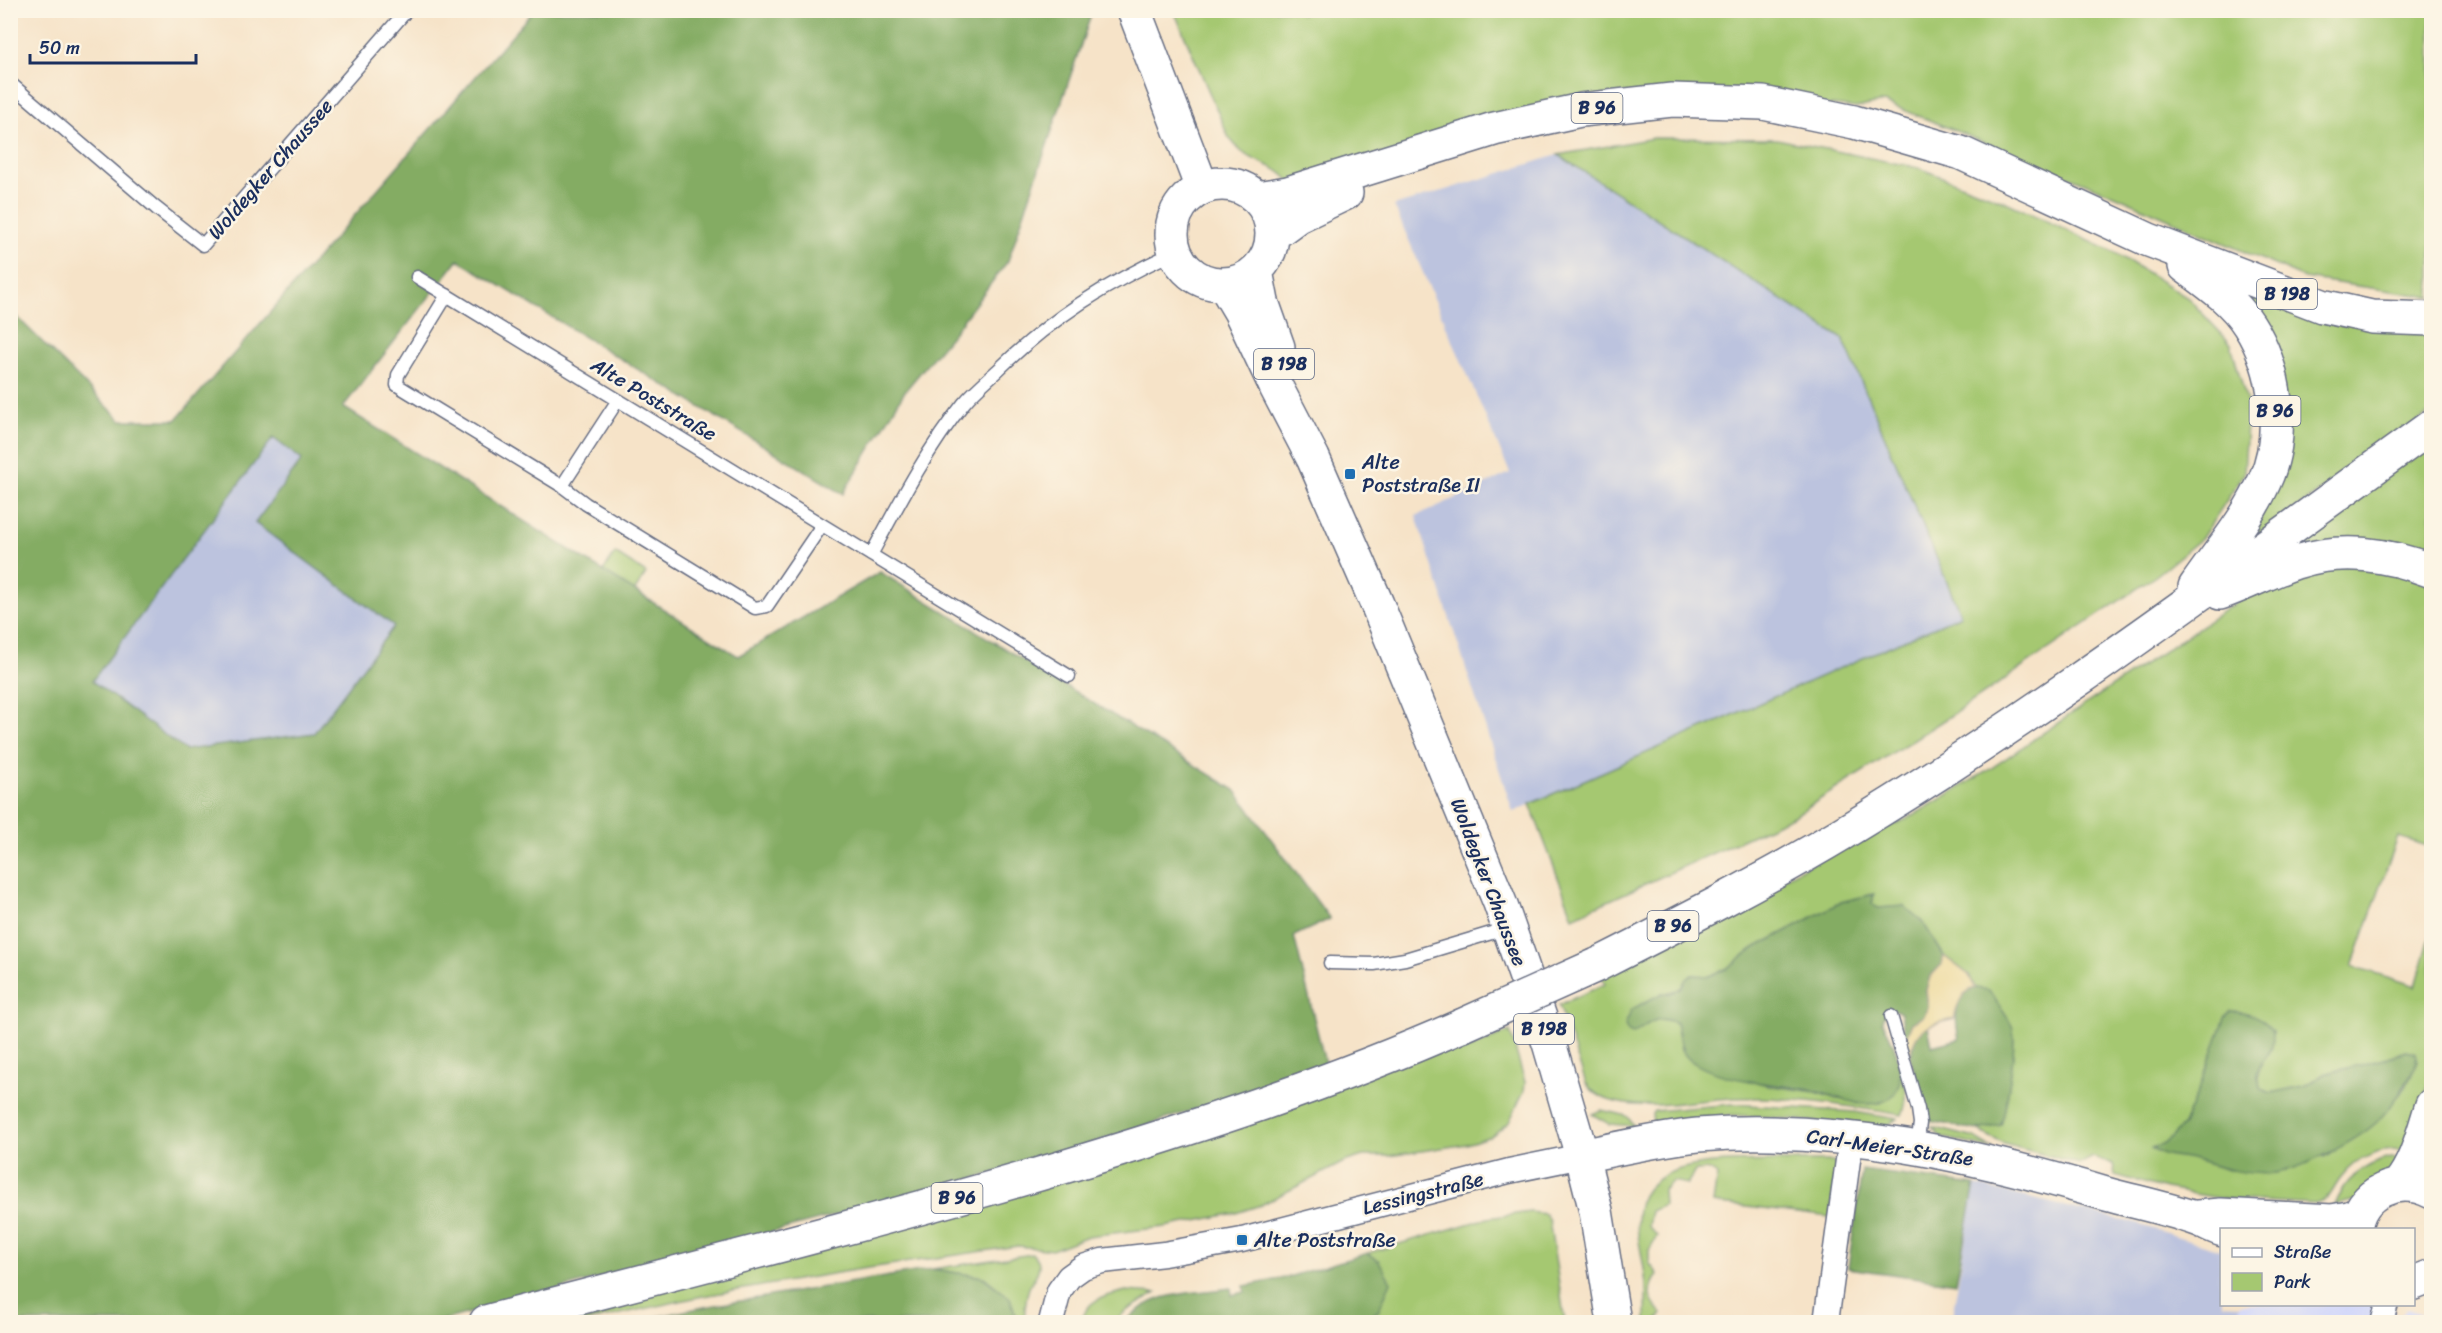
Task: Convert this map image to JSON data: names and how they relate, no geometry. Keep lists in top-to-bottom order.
{
  "streets": {
    "main road": [
      "B 96",
      "Woldegker Chaussee",
      "B 198",
      "Carl-Meier-Straße"
    ],
    "street": ["Lessingstraße"],
    "lane": ["Alte Poststraße"]
  },
  "crossings": [
    ["B 96", "Woldegker Chaussee"],
    ["B 96", "B 198"],
    ["Woldegker Chaussee", "Carl-Meier-Straße"],
    ["Woldegker Chaussee", "Lessingstraße"],
    ["Carl-Meier-Straße", "Lessingstraße"]
  ],
  "places": {
    "transit": ["Alte Poststraße II", "Alte Poststraße"]
  },
  "legend": ["Straße", "Park"],
  "scale_bar": "50 m"
}
